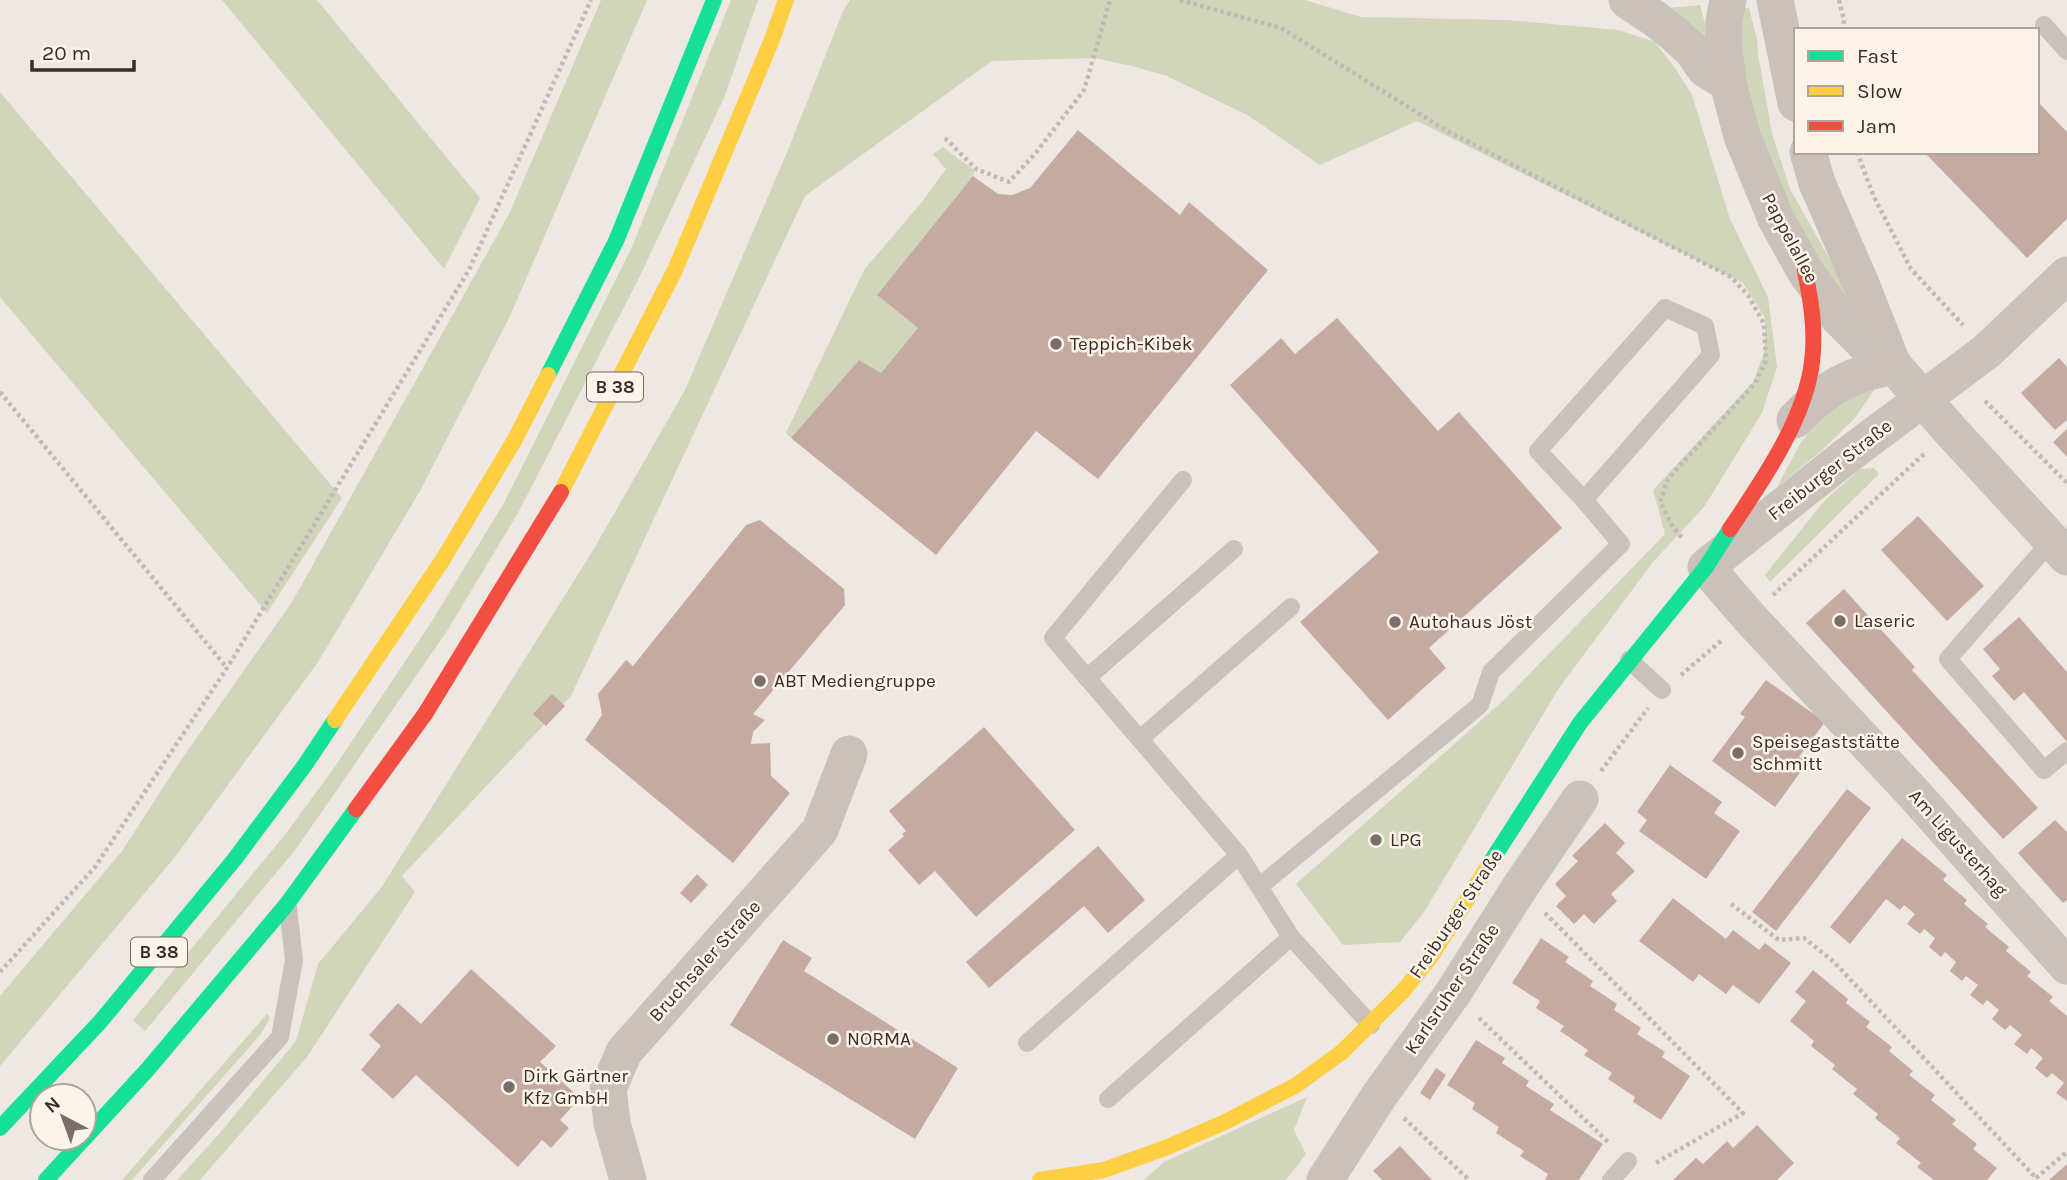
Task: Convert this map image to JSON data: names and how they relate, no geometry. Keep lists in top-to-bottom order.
{
  "streets": {
    "main road": ["B 38", "Freiburger Straße"],
    "street": [
      "Pappelallee",
      "Am Ligusterhag",
      "Bruchsaler Straße",
      "Karlsruher Straße"
    ]
  },
  "crossings": [
    ["Pappelallee", "Freiburger Straße"],
    ["Freiburger Straße", "Am Ligusterhag"]
  ],
  "places": [
    "Teppich-Kibek",
    "Laseric",
    "Autohaus Jöst",
    "ABT Mediengruppe",
    "Speisegaststätte Schmitt",
    "LPG",
    "NORMA",
    "Dirk Gärtner Kfz GmbH"
  ],
  "legend": ["Fast", "Slow", "Jam"],
  "scale_bar": "20 m",
  "north": "top left"
}
